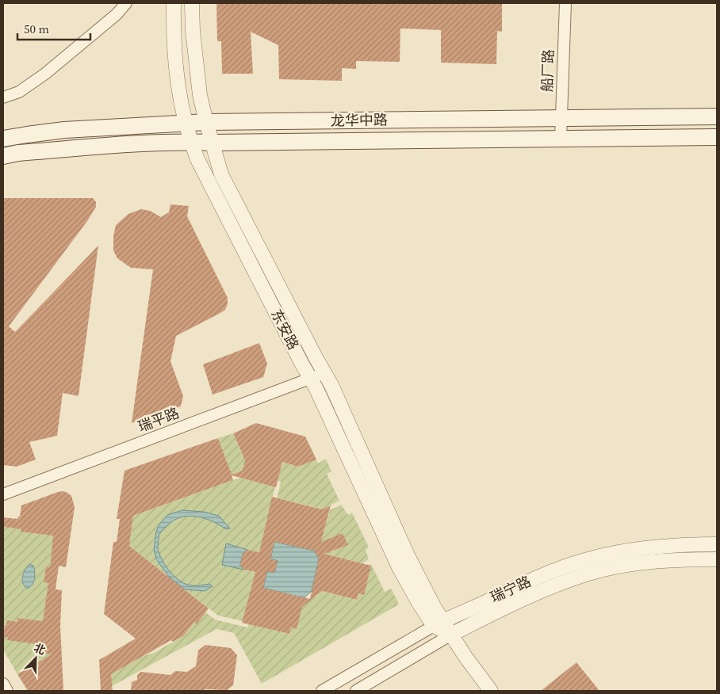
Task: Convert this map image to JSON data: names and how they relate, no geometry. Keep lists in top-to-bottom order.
{
  "streets": {
    "main road": ["龙华中路"],
    "street": [
      "船厂路",
      "东安路",
      "瑞平路",
      "瑞宁路"
    ]
  },
  "crossings": [
    ["船厂路", "龙华中路"],
    ["龙华中路", "东安路"],
    ["东安路", "瑞平路"],
    ["东安路", "瑞宁路"]
  ],
  "scale_bar": "50 m",
  "north": "top right"
}
